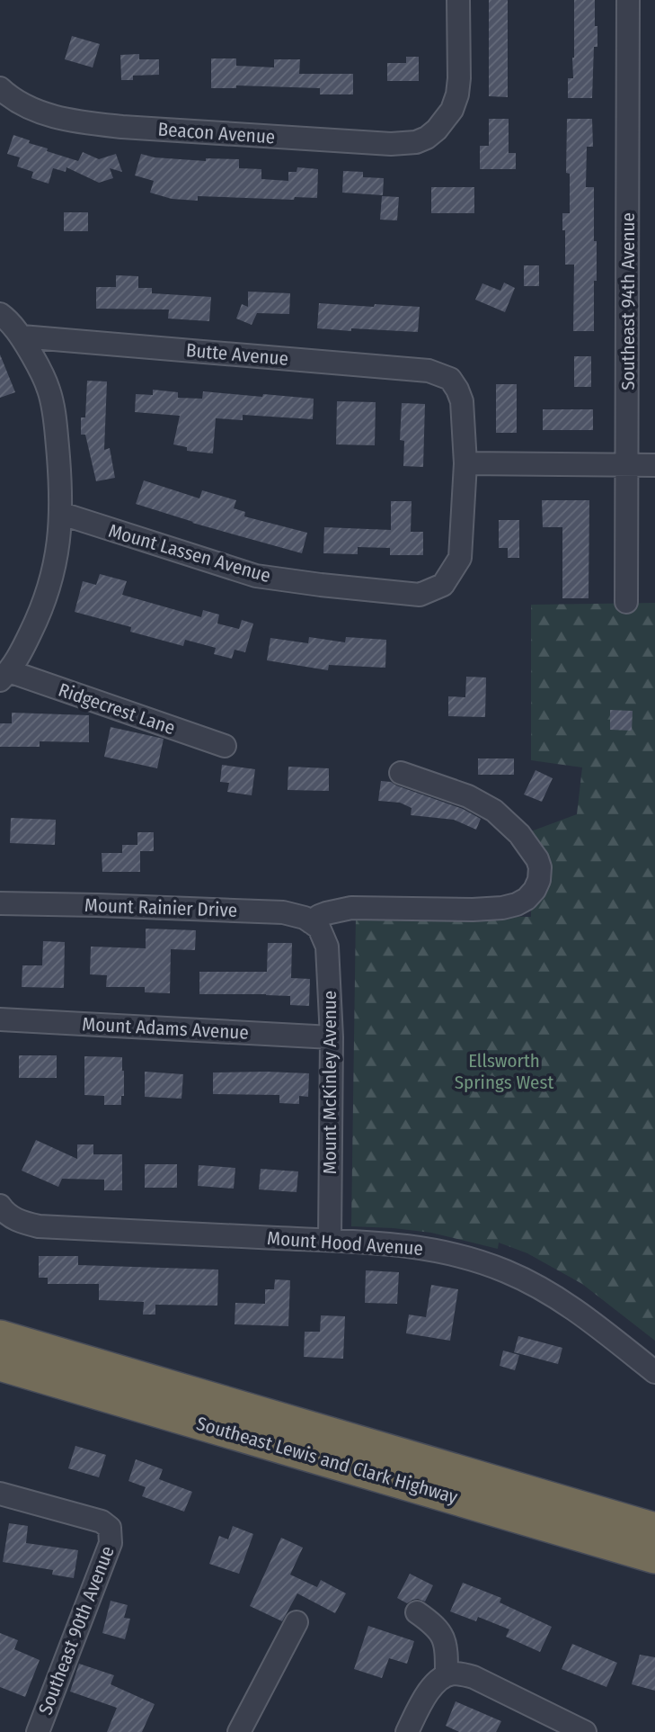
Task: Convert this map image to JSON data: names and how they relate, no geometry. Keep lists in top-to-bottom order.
{
  "streets": {
    "highway": ["Southeast Lewis and Clark Highway"],
    "street": [
      "Beacon Avenue",
      "Southeast 94th Avenue",
      "Butte Avenue",
      "Mount Lassen Avenue",
      "Ridgecrest Lane",
      "Mount Rainier Drive",
      "Mount Adams Avenue",
      "Mount McKinley Avenue",
      "Mount Hood Avenue",
      "Southeast 90th Avenue"
    ]
  },
  "crossings": [
    ["Butte Avenue", "Mount Lassen Avenue"],
    ["Mount Rainier Drive", "Mount McKinley Avenue"],
    ["Mount Adams Avenue", "Mount McKinley Avenue"],
    ["Mount McKinley Avenue", "Mount Hood Avenue"]
  ],
  "parks": ["Ellsworth Springs West"]
}
